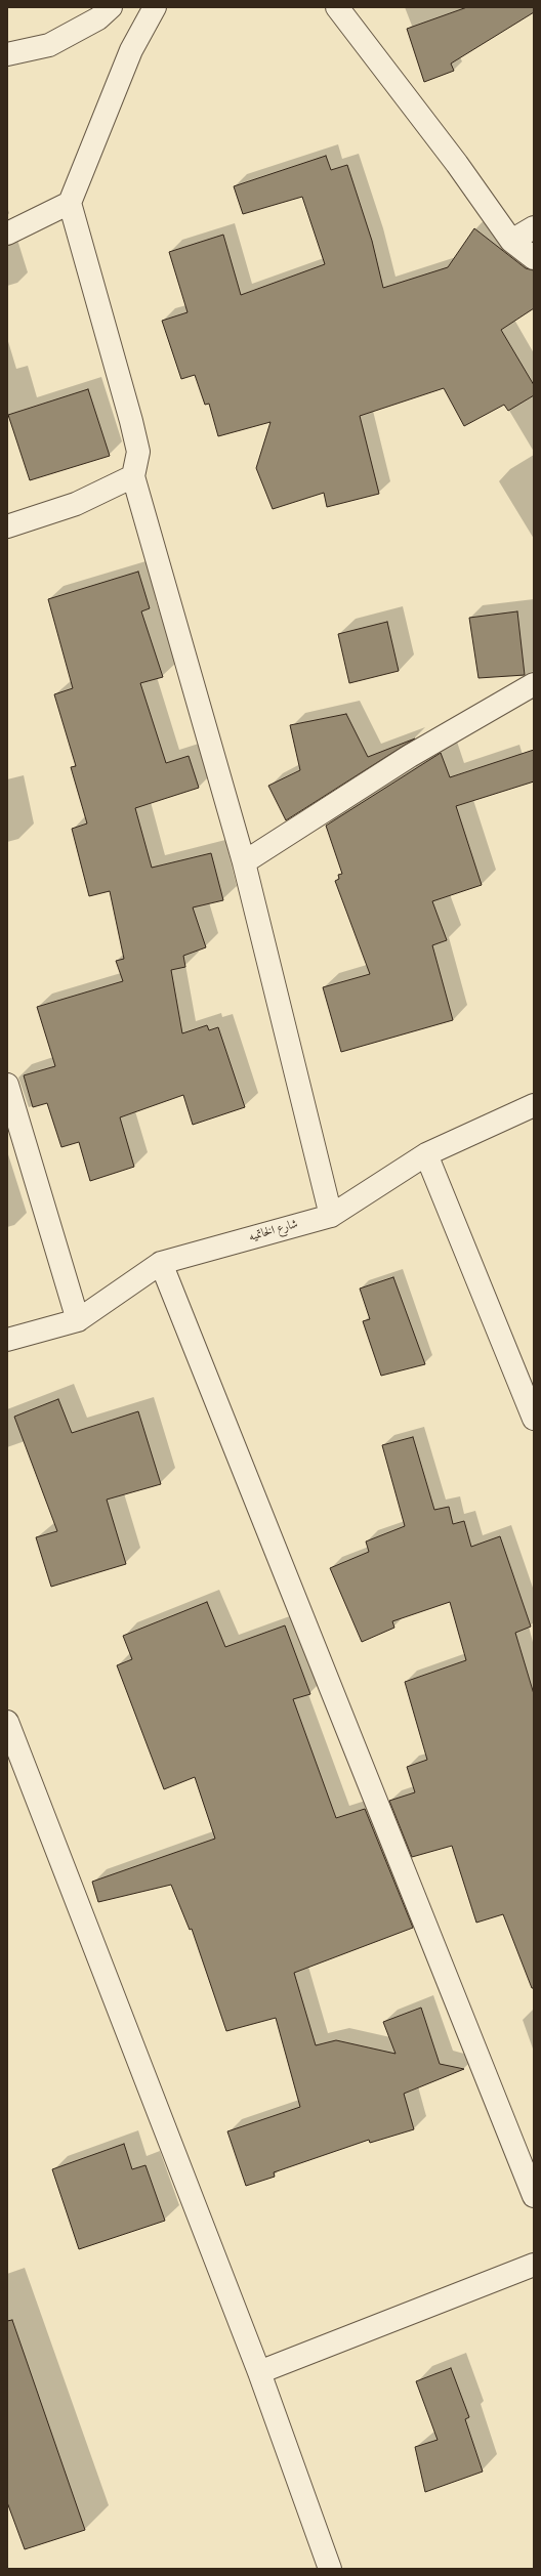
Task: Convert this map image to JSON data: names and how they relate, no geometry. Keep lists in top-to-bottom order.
{
  "streets": {
    "street": ["شارع الخاتميه"]
  }
}
